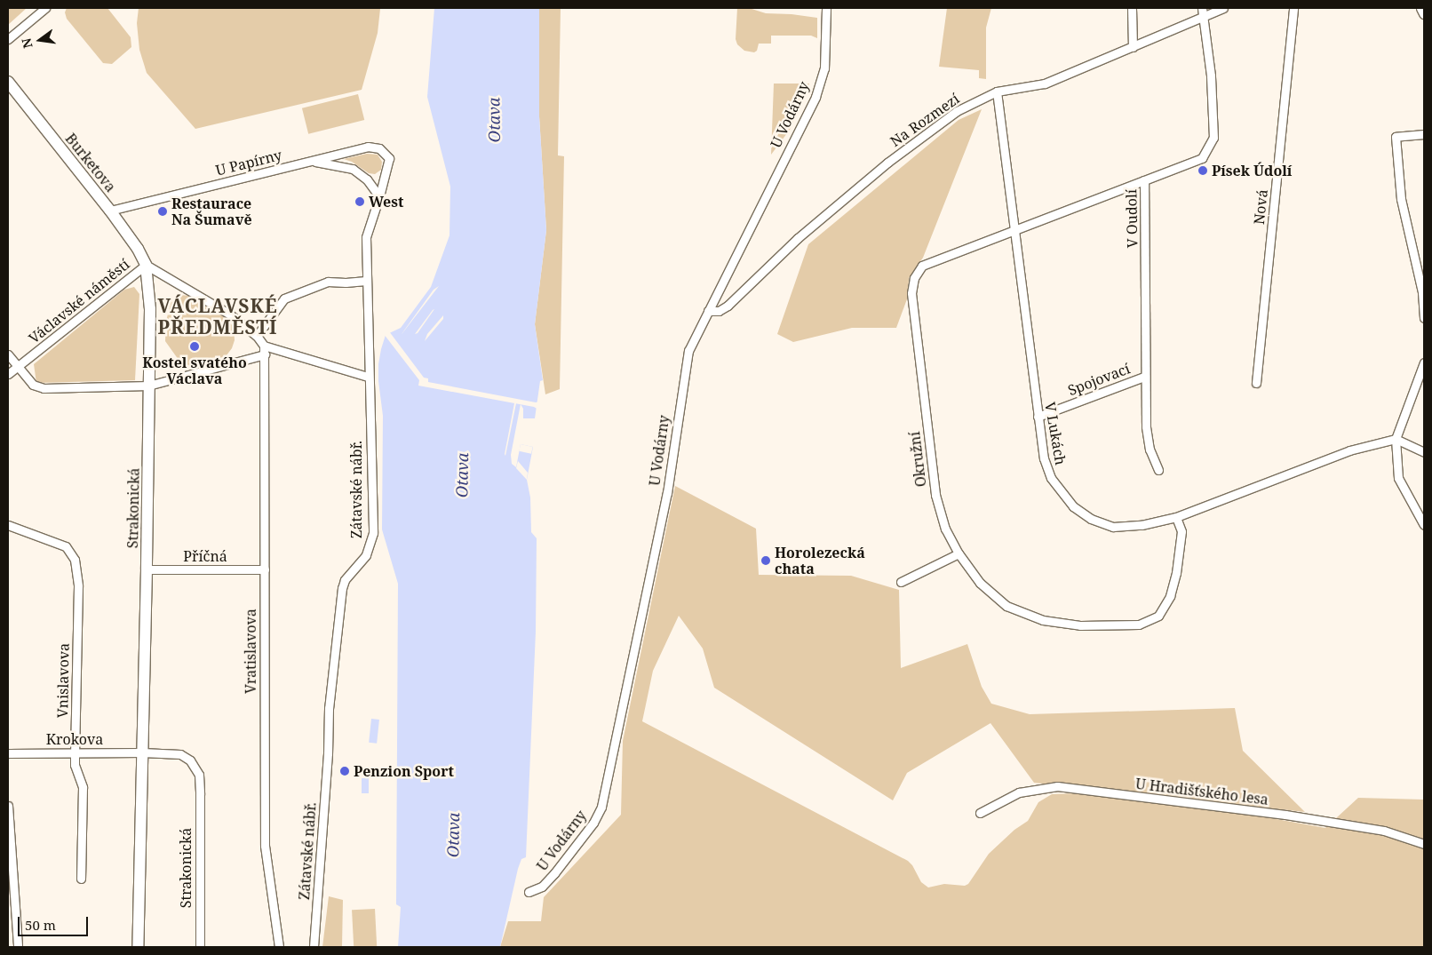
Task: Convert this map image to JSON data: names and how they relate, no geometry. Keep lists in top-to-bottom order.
{
  "streets": {
    "main road": ["Burketova", "Strakonická"],
    "street": [
      "U Vodárny",
      "Na Rozmezí",
      "U Papírny",
      "Nová",
      "V Oudolí",
      "Václavské náměstí",
      "Spojovací",
      "V Lukách",
      "Okružní",
      "Zátavské nábř.",
      "Příčná",
      "Vratislavova",
      "Vnislavova",
      "Krokova",
      "U Hradišťského lesa"
    ]
  },
  "crossings": [
    ["U Vodárny", "Na Rozmezí"],
    ["Na Rozmezí", "V Oudolí"],
    ["Na Rozmezí", "V Lukách"],
    ["Burketova", "U Papírny"],
    ["Burketova", "Václavské náměstí"],
    ["Burketova", "Strakonická"],
    ["U Papírny", "Zátavské nábř."],
    ["V Oudolí", "Spojovací"],
    ["V Oudolí", "Okružní"],
    ["Václavské náměstí", "Strakonická"],
    ["Spojovací", "V Lukách"],
    ["V Lukách", "Okružní"],
    ["Strakonická", "Příčná"],
    ["Strakonická", "Krokova"],
    ["Příčná", "Vratislavova"],
    ["Vnislavova", "Krokova"]
  ],
  "districts": ["VÁCLAVSKÉ PŘEDMĚSTÍ"],
  "water": ["Otava"],
  "places": [
    "Písek Údolí",
    "West",
    "Restaurace Na Šumavě",
    "Kostel svatého Václava",
    "Horolezecká chata",
    "Penzion Sport"
  ],
  "scale_bar": "50 m",
  "north": "left"
}
